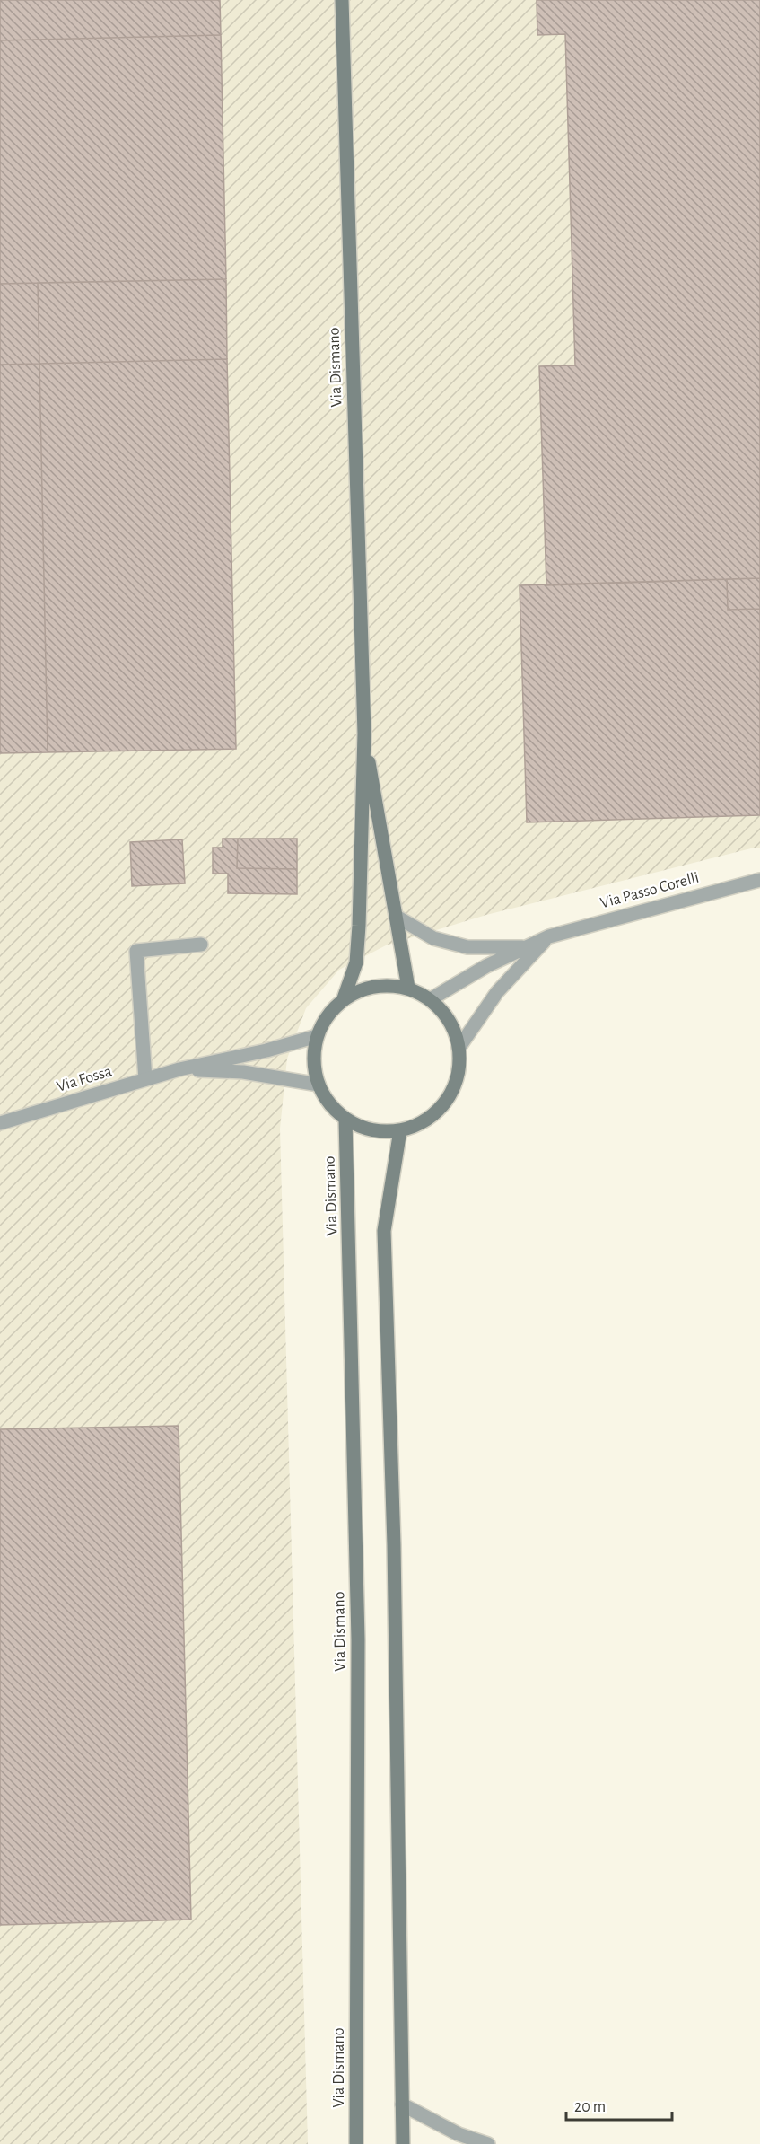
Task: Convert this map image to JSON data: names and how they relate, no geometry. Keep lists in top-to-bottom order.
{
  "streets": {
    "main road": ["Via Dismano"],
    "street": ["Via Passo Corelli", "Via Fossa"]
  },
  "crossings": [
    ["Via Dismano", "Via Passo Corelli"],
    ["Via Dismano", "Via Fossa"],
    ["Via Passo Corelli", "Via Fossa"]
  ],
  "scale_bar": "20 m"
}
